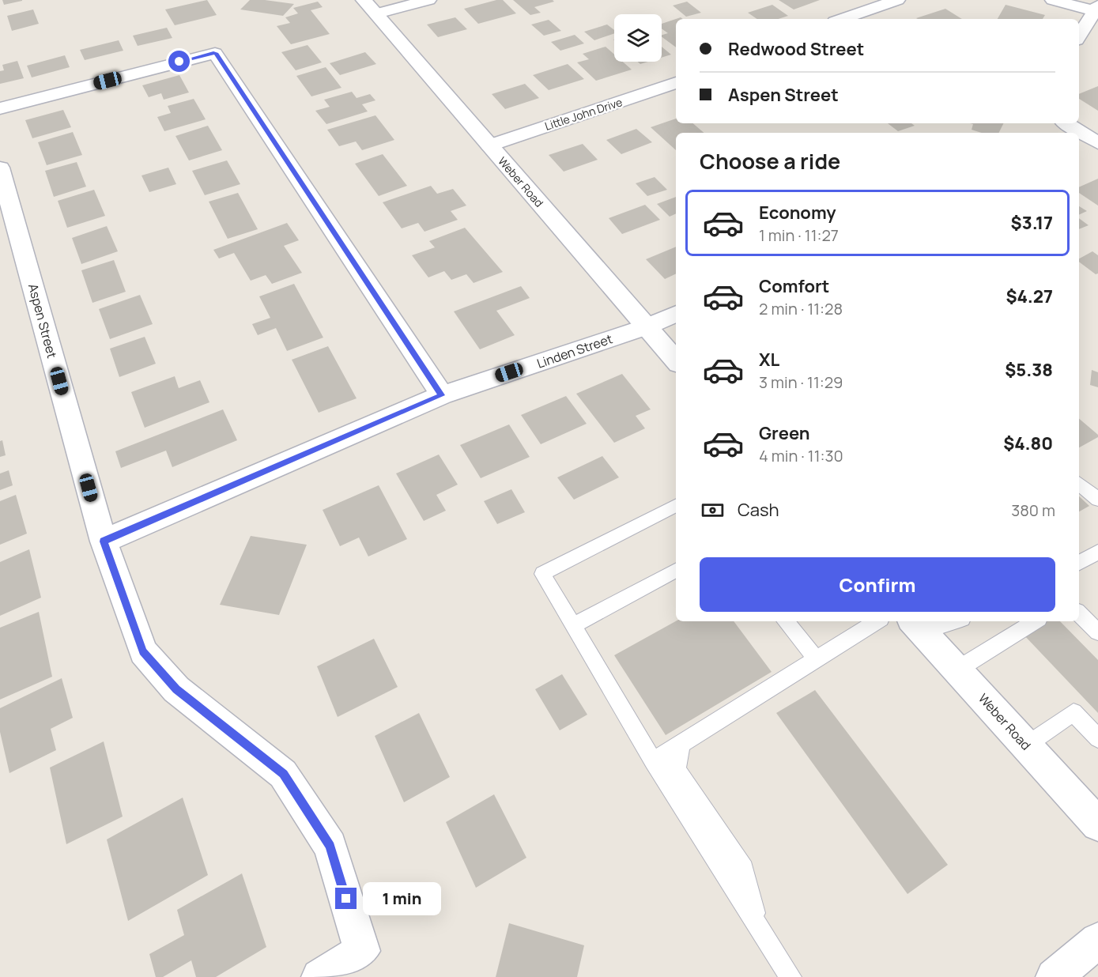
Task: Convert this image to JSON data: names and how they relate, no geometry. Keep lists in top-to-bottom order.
{
  "streets": {
    "street": [
      "Little John Drive",
      "Weber Road",
      "Aspen Street",
      "Linden Street"
    ]
  },
  "crossings": [
    ["Little John Drive", "Weber Road"],
    ["Weber Road", "Linden Street"],
    ["Aspen Street", "Linden Street"]
  ],
  "page": {
    "banner": ["Redwood Street", "Aspen Street"],
    "heading": "Choose a ride",
    "list": [
      {
        "name": "Economy",
        "note": "1 min · 11:27",
        "value": "$3.17"
      },
      {
        "name": "Comfort",
        "note": "2 min · 11:28",
        "value": "$4.27"
      },
      {
        "name": "XL",
        "note": "3 min · 11:29",
        "value": "$5.38"
      },
      {
        "name": "Green",
        "note": "4 min · 11:30",
        "value": "$4.80"
      }
    ],
    "pay": ["Cash", "380 m"],
    "buttons": "Confirm",
    "bubble": "1 min"
  }
}
